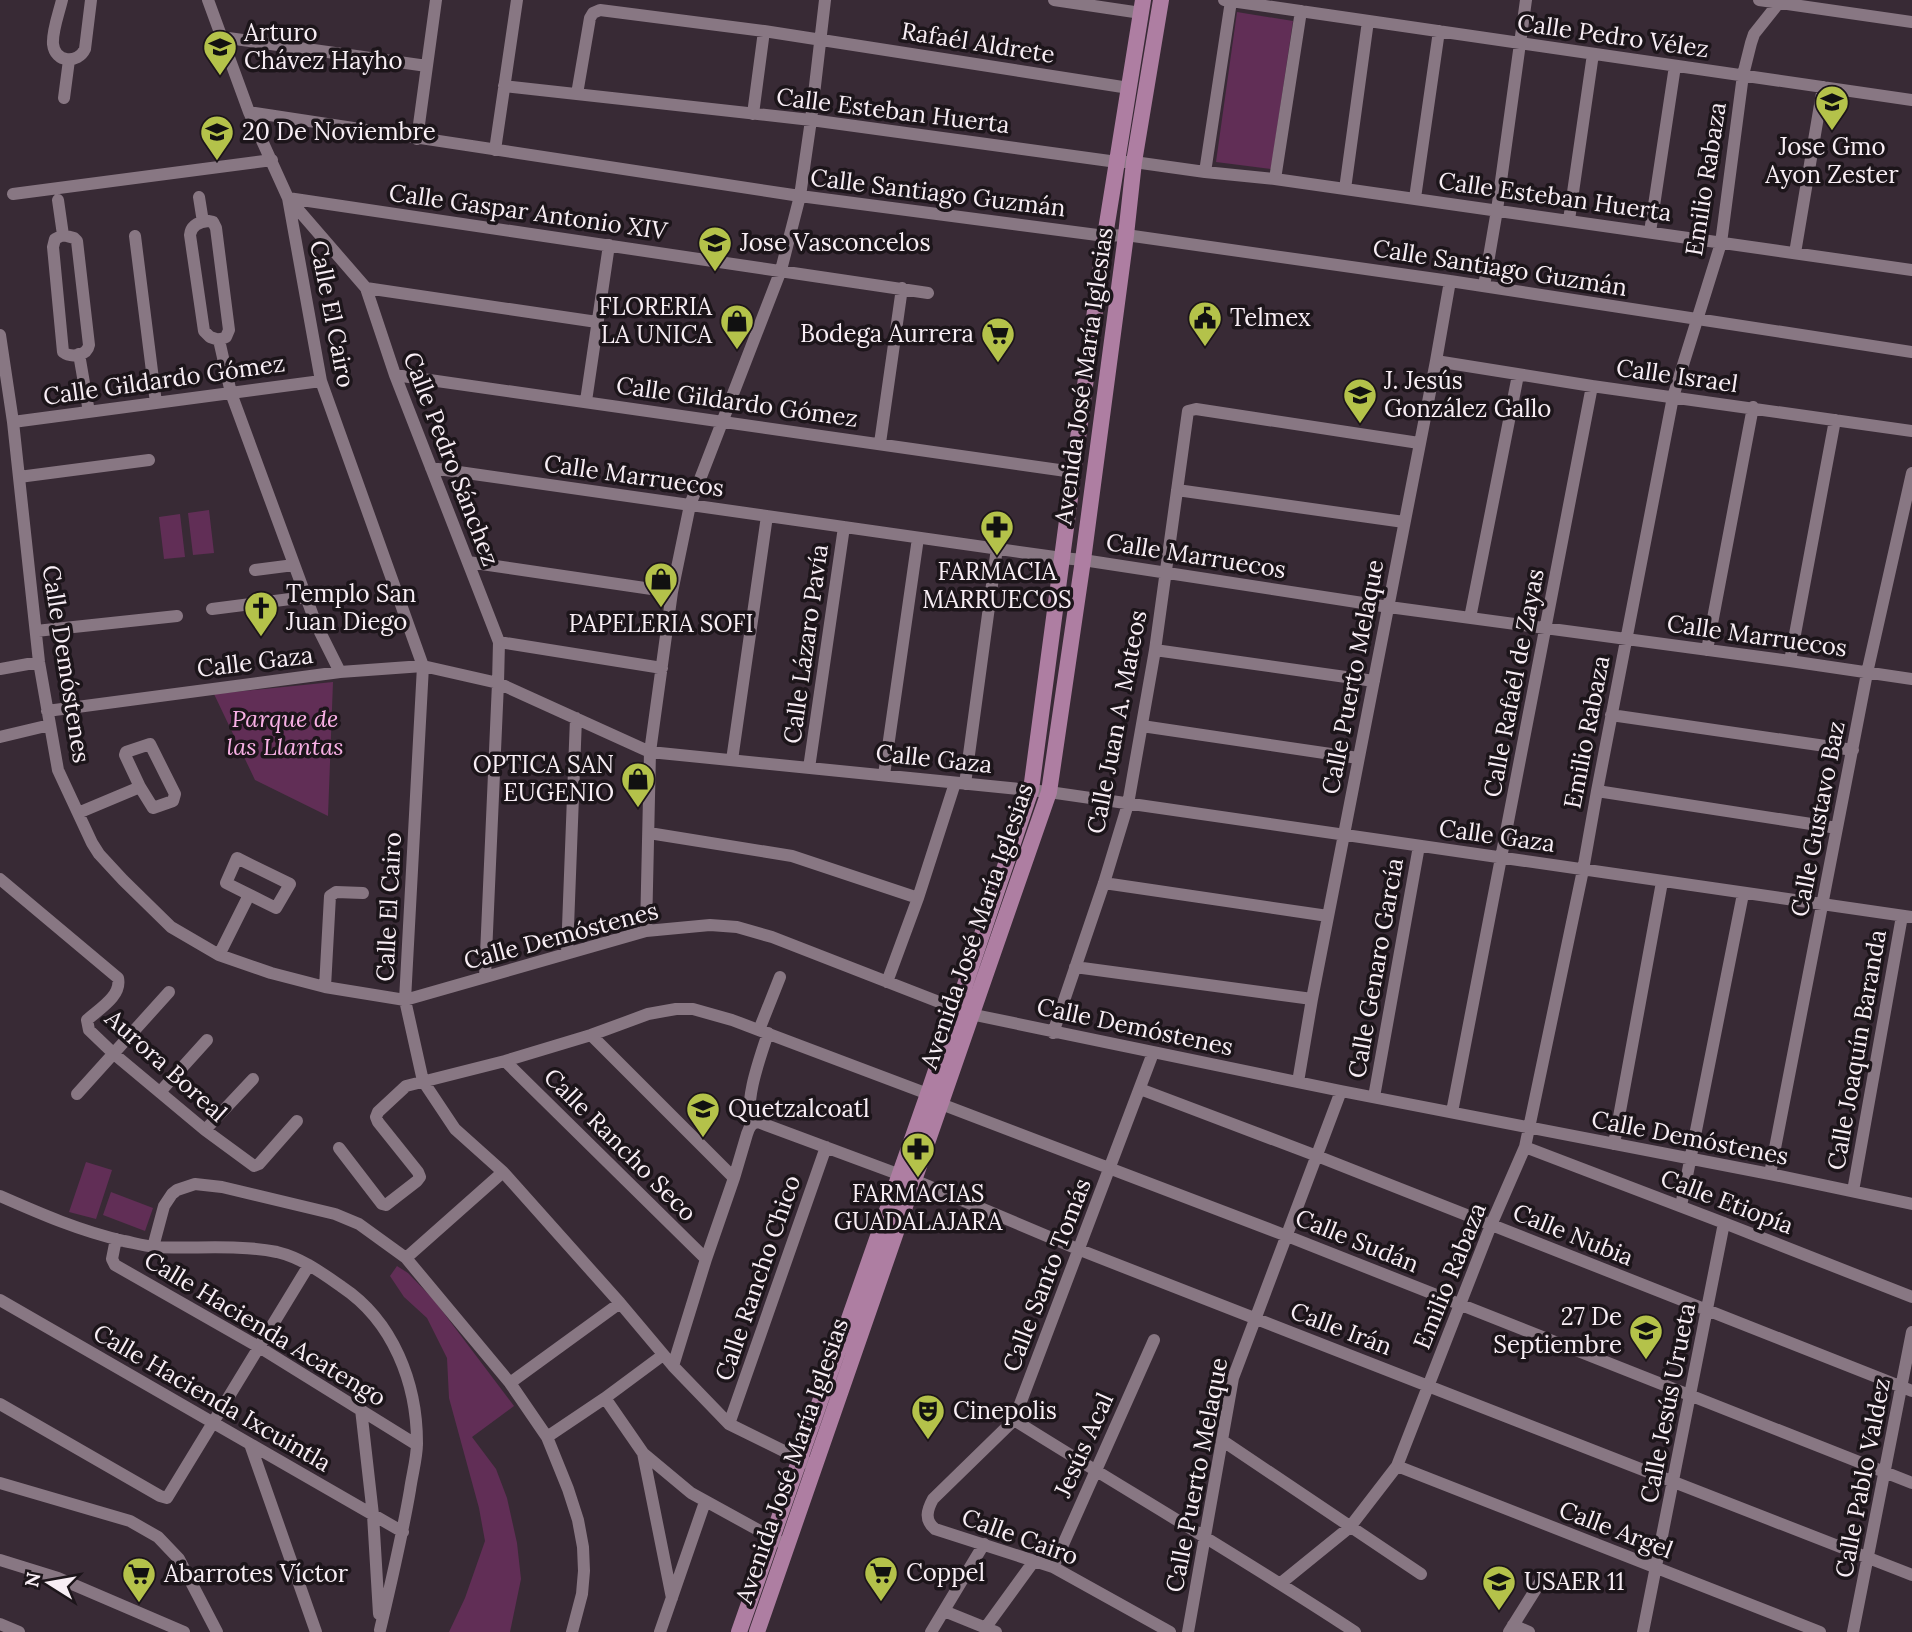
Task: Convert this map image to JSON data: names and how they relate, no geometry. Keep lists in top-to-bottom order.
{
  "streets": {
    "main road": ["Avenida José María Iglesias"],
    "street": [
      "Calle Pedro Vélez",
      "Rafaél Aldrete",
      "Calle Esteban Huerta",
      "Emilio Rabaza",
      "Calle Santiago Guzmán",
      "Calle Gaspar Antonio XIV",
      "Calle El Cairo",
      "Calle Israel",
      "Calle Gildardo Gómez",
      "Calle Pedro Sánchez",
      "Calle Marruecos",
      "Calle Lázaro Pavía",
      "Calle Gaza",
      "Calle Demóstenes",
      "Calle Puerto Melaque",
      "Calle Rafaél de Zayas",
      "Calle Juan A. Mateos",
      "Calle Gustavo Baz",
      "Calle Genaro García",
      "Calle Joaquín Baranda",
      "Aurora Boreal",
      "Calle Rancho Seco",
      "Calle Etiopía",
      "Calle Nubia",
      "Calle Sudán",
      "Calle Santo Tomás",
      "Calle Rancho Chico",
      "Calle Hacienda Acatengo",
      "Calle Irán",
      "Calle Hacienda Ixcuintla",
      "Calle Jesús Urueta",
      "Jesús Acal",
      "Calle Pablo Valdez",
      "Calle Argel",
      "Calle Cairo"
    ]
  },
  "crossings": [
    ["Calle Pedro Vélez", "Emilio Rabaza"],
    ["Rafaél Aldrete", "Calle Esteban Huerta"],
    ["Rafaél Aldrete", "Avenida José María Iglesias"],
    ["Calle Esteban Huerta", "Emilio Rabaza"],
    ["Calle Esteban Huerta", "Avenida José María Iglesias"],
    ["Emilio Rabaza", "Calle Santiago Guzmán"],
    ["Emilio Rabaza", "Calle Israel"],
    ["Emilio Rabaza", "Calle Marruecos"],
    ["Emilio Rabaza", "Calle Gaza"],
    ["Emilio Rabaza", "Calle Demóstenes"],
    ["Emilio Rabaza", "Calle Etiopía"],
    ["Emilio Rabaza", "Calle Nubia"],
    ["Emilio Rabaza", "Calle Sudán"],
    ["Emilio Rabaza", "Calle Irán"],
    ["Emilio Rabaza", "Calle Argel"],
    ["Calle Santiago Guzmán", "Avenida José María Iglesias"],
    ["Calle Santiago Guzmán", "Calle Pedro Sánchez"],
    ["Calle Santiago Guzmán", "Calle Puerto Melaque"],
    ["Calle Gaspar Antonio XIV", "Calle El Cairo"],
    ["Calle Gaspar Antonio XIV", "Calle Pedro Sánchez"],
    ["Calle El Cairo", "Avenida José María Iglesias"],
    ["Calle El Cairo", "Calle Gildardo Gómez"],
    ["Calle El Cairo", "Calle Pedro Sánchez"],
    ["Calle El Cairo", "Calle Gaza"],
    ["Calle El Cairo", "Calle Demóstenes"],
    ["Calle El Cairo", "Calle Rancho Chico"],
    ["Avenida José María Iglesias", "Calle Gildardo Gómez"],
    ["Avenida José María Iglesias", "Calle Marruecos"],
    ["Avenida José María Iglesias", "Calle Gaza"],
    ["Avenida José María Iglesias", "Calle Demóstenes"],
    ["Avenida José María Iglesias", "Calle Sudán"],
    ["Avenida José María Iglesias", "Calle Irán"],
    ["Calle Israel", "Calle Puerto Melaque"],
    ["Calle Israel", "Calle Rafaél de Zayas"],
    ["Calle Gildardo Gómez", "Calle Pedro Sánchez"],
    ["Calle Gildardo Gómez", "Calle Demóstenes"],
    ["Calle Pedro Sánchez", "Calle Marruecos"],
    ["Calle Pedro Sánchez", "Calle Gaza"],
    ["Calle Pedro Sánchez", "Calle Demóstenes"],
    ["Calle Marruecos", "Calle Lázaro Pavía"],
    ["Calle Marruecos", "Calle Puerto Melaque"],
    ["Calle Marruecos", "Calle Rafaél de Zayas"],
    ["Calle Marruecos", "Calle Juan A. Mateos"],
    ["Calle Marruecos", "Calle Gustavo Baz"],
    ["Calle Lázaro Pavía", "Calle Gaza"],
    ["Calle Gaza", "Calle Demóstenes"],
    ["Calle Gaza", "Calle Puerto Melaque"],
    ["Calle Gaza", "Calle Rafaél de Zayas"],
    ["Calle Gaza", "Calle Juan A. Mateos"],
    ["Calle Gaza", "Calle Gustavo Baz"],
    ["Calle Gaza", "Calle Genaro García"],
    ["Calle Gaza", "Calle Joaquín Baranda"],
    ["Calle Demóstenes", "Calle Puerto Melaque"],
    ["Calle Demóstenes", "Calle Rafaél de Zayas"],
    ["Calle Demóstenes", "Calle Juan A. Mateos"],
    ["Calle Demóstenes", "Calle Gustavo Baz"],
    ["Calle Demóstenes", "Calle Genaro García"],
    ["Calle Demóstenes", "Calle Joaquín Baranda"],
    ["Calle Demóstenes", "Calle Santo Tomás"],
    ["Calle Puerto Melaque", "Calle Juan A. Mateos"],
    ["Calle Puerto Melaque", "Calle Nubia"],
    ["Calle Puerto Melaque", "Calle Sudán"],
    ["Calle Puerto Melaque", "Calle Irán"],
    ["Calle Etiopía", "Calle Jesús Urueta"],
    ["Calle Nubia", "Calle Santo Tomás"],
    ["Calle Nubia", "Calle Jesús Urueta"],
    ["Calle Nubia", "Calle Pablo Valdez"],
    ["Calle Sudán", "Calle Santo Tomás"],
    ["Calle Sudán", "Calle Jesús Urueta"],
    ["Calle Sudán", "Calle Pablo Valdez"],
    ["Calle Santo Tomás", "Calle Irán"],
    ["Calle Santo Tomás", "Calle Cairo"],
    ["Calle Rancho Chico", "Calle Irán"],
    ["Calle Irán", "Calle Jesús Urueta"],
    ["Calle Irán", "Calle Pablo Valdez"],
    ["Calle Jesús Urueta", "Calle Argel"],
    ["Jesús Acal", "Calle Cairo"]
  ],
  "parks": ["Parque de las Llantas"],
  "places": {
    "school or university": [
      "Arturo Chávez Hayho",
      "Jose Gmo Ayon Zester",
      "20 De Noviembre",
      "Jose Vasconcelos",
      "J. Jesús González Gallo",
      "Quetzalcoatl",
      "27 De Septiembre",
      "USAER 11"
    ],
    "public building": ["Telmex"],
    "shop": ["FLORERIA LA UNICA", "PAPELERIA SOFI", "OPTICA SAN EUGENIO"],
    "supermarket": ["Bodega Aurrera", "Coppel", "Abarrotes Víctor"],
    "pharmacy": ["FARMACIA MARRUECOS", "FARMACIAS GUADALAJARA"],
    "church": ["Templo San Juan Diego"],
    "theatre": ["Cinepolis"]
  },
  "north": "left"
}
